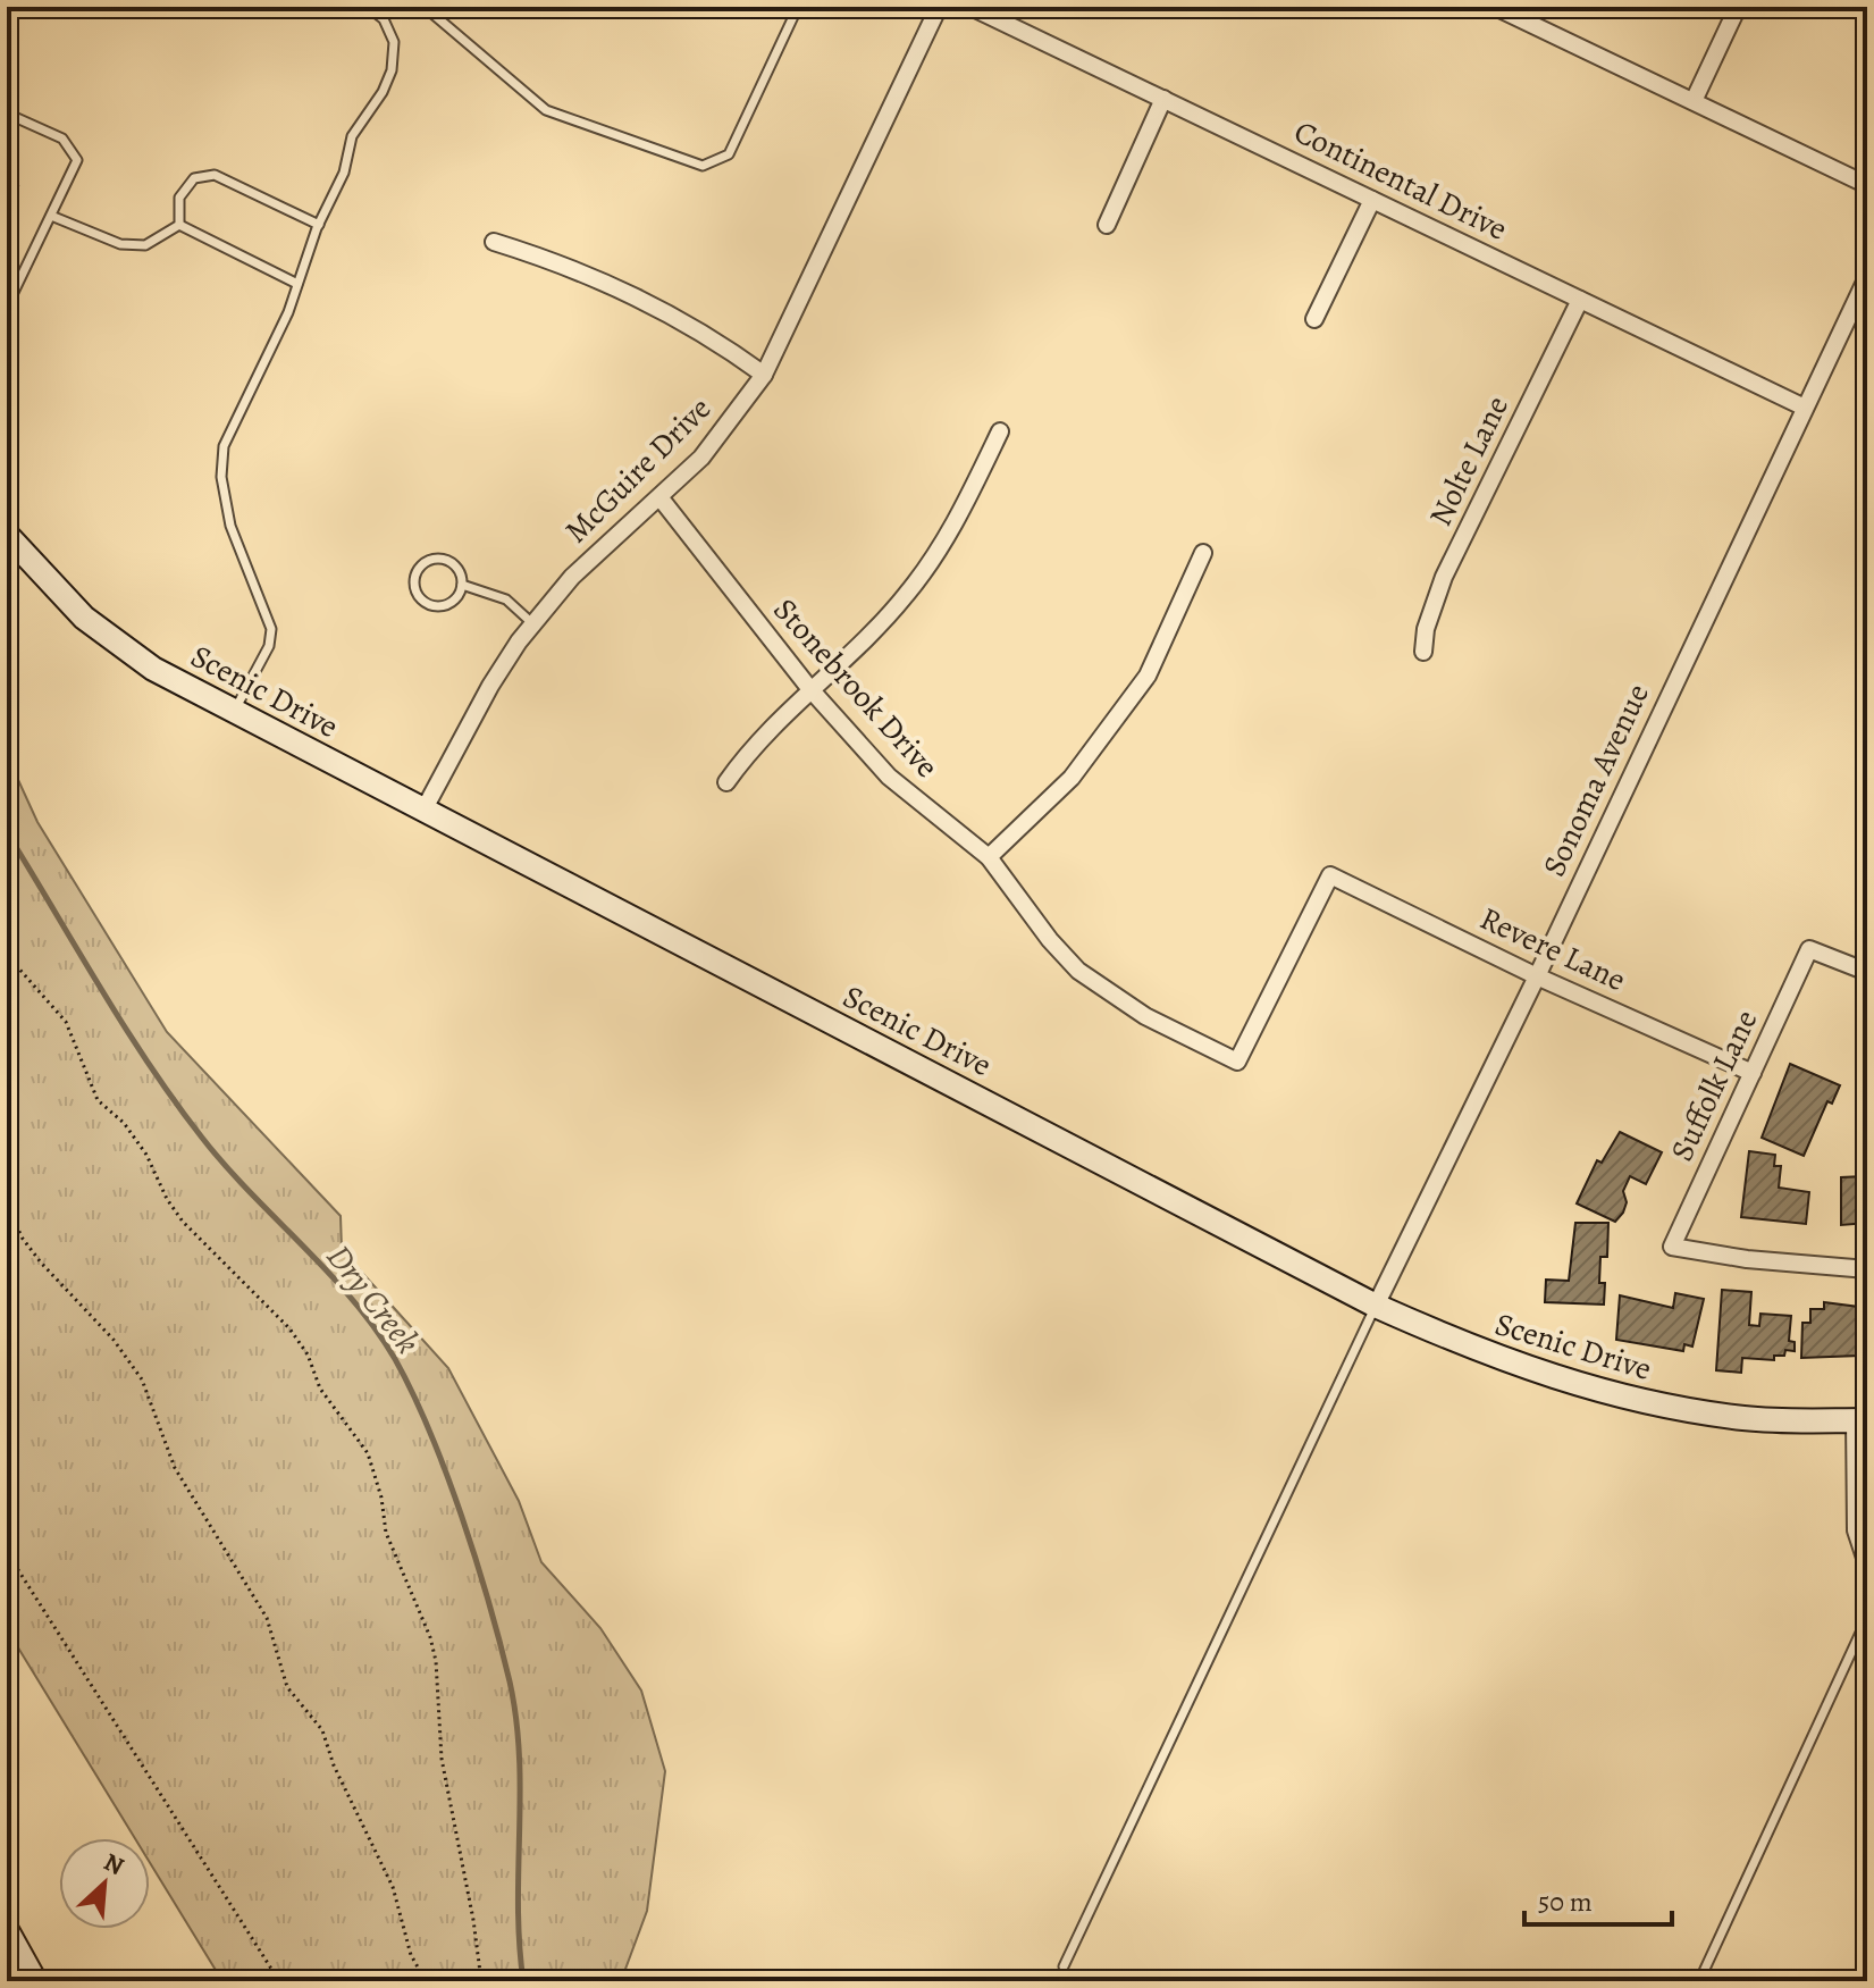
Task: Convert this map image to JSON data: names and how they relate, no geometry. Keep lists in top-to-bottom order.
{
  "streets": {
    "main road": ["Scenic Drive"],
    "street": [
      "Continental Drive",
      "Nolte Lane",
      "McGuire Drive",
      "Stonebrook Drive",
      "Sonoma Avenue",
      "Revere Lane",
      "Suffolk Lane"
    ]
  },
  "crossings": [
    ["Continental Drive", "Nolte Lane"],
    ["Continental Drive", "Sonoma Avenue"],
    ["McGuire Drive", "Stonebrook Drive"],
    ["McGuire Drive", "Scenic Drive"],
    ["Stonebrook Drive", "Revere Lane"],
    ["Scenic Drive", "Sonoma Avenue"],
    ["Sonoma Avenue", "Revere Lane"],
    ["Revere Lane", "Suffolk Lane"]
  ],
  "water": ["Dry Creek"],
  "scale_bar": "50 m",
  "north": "top right"
}
